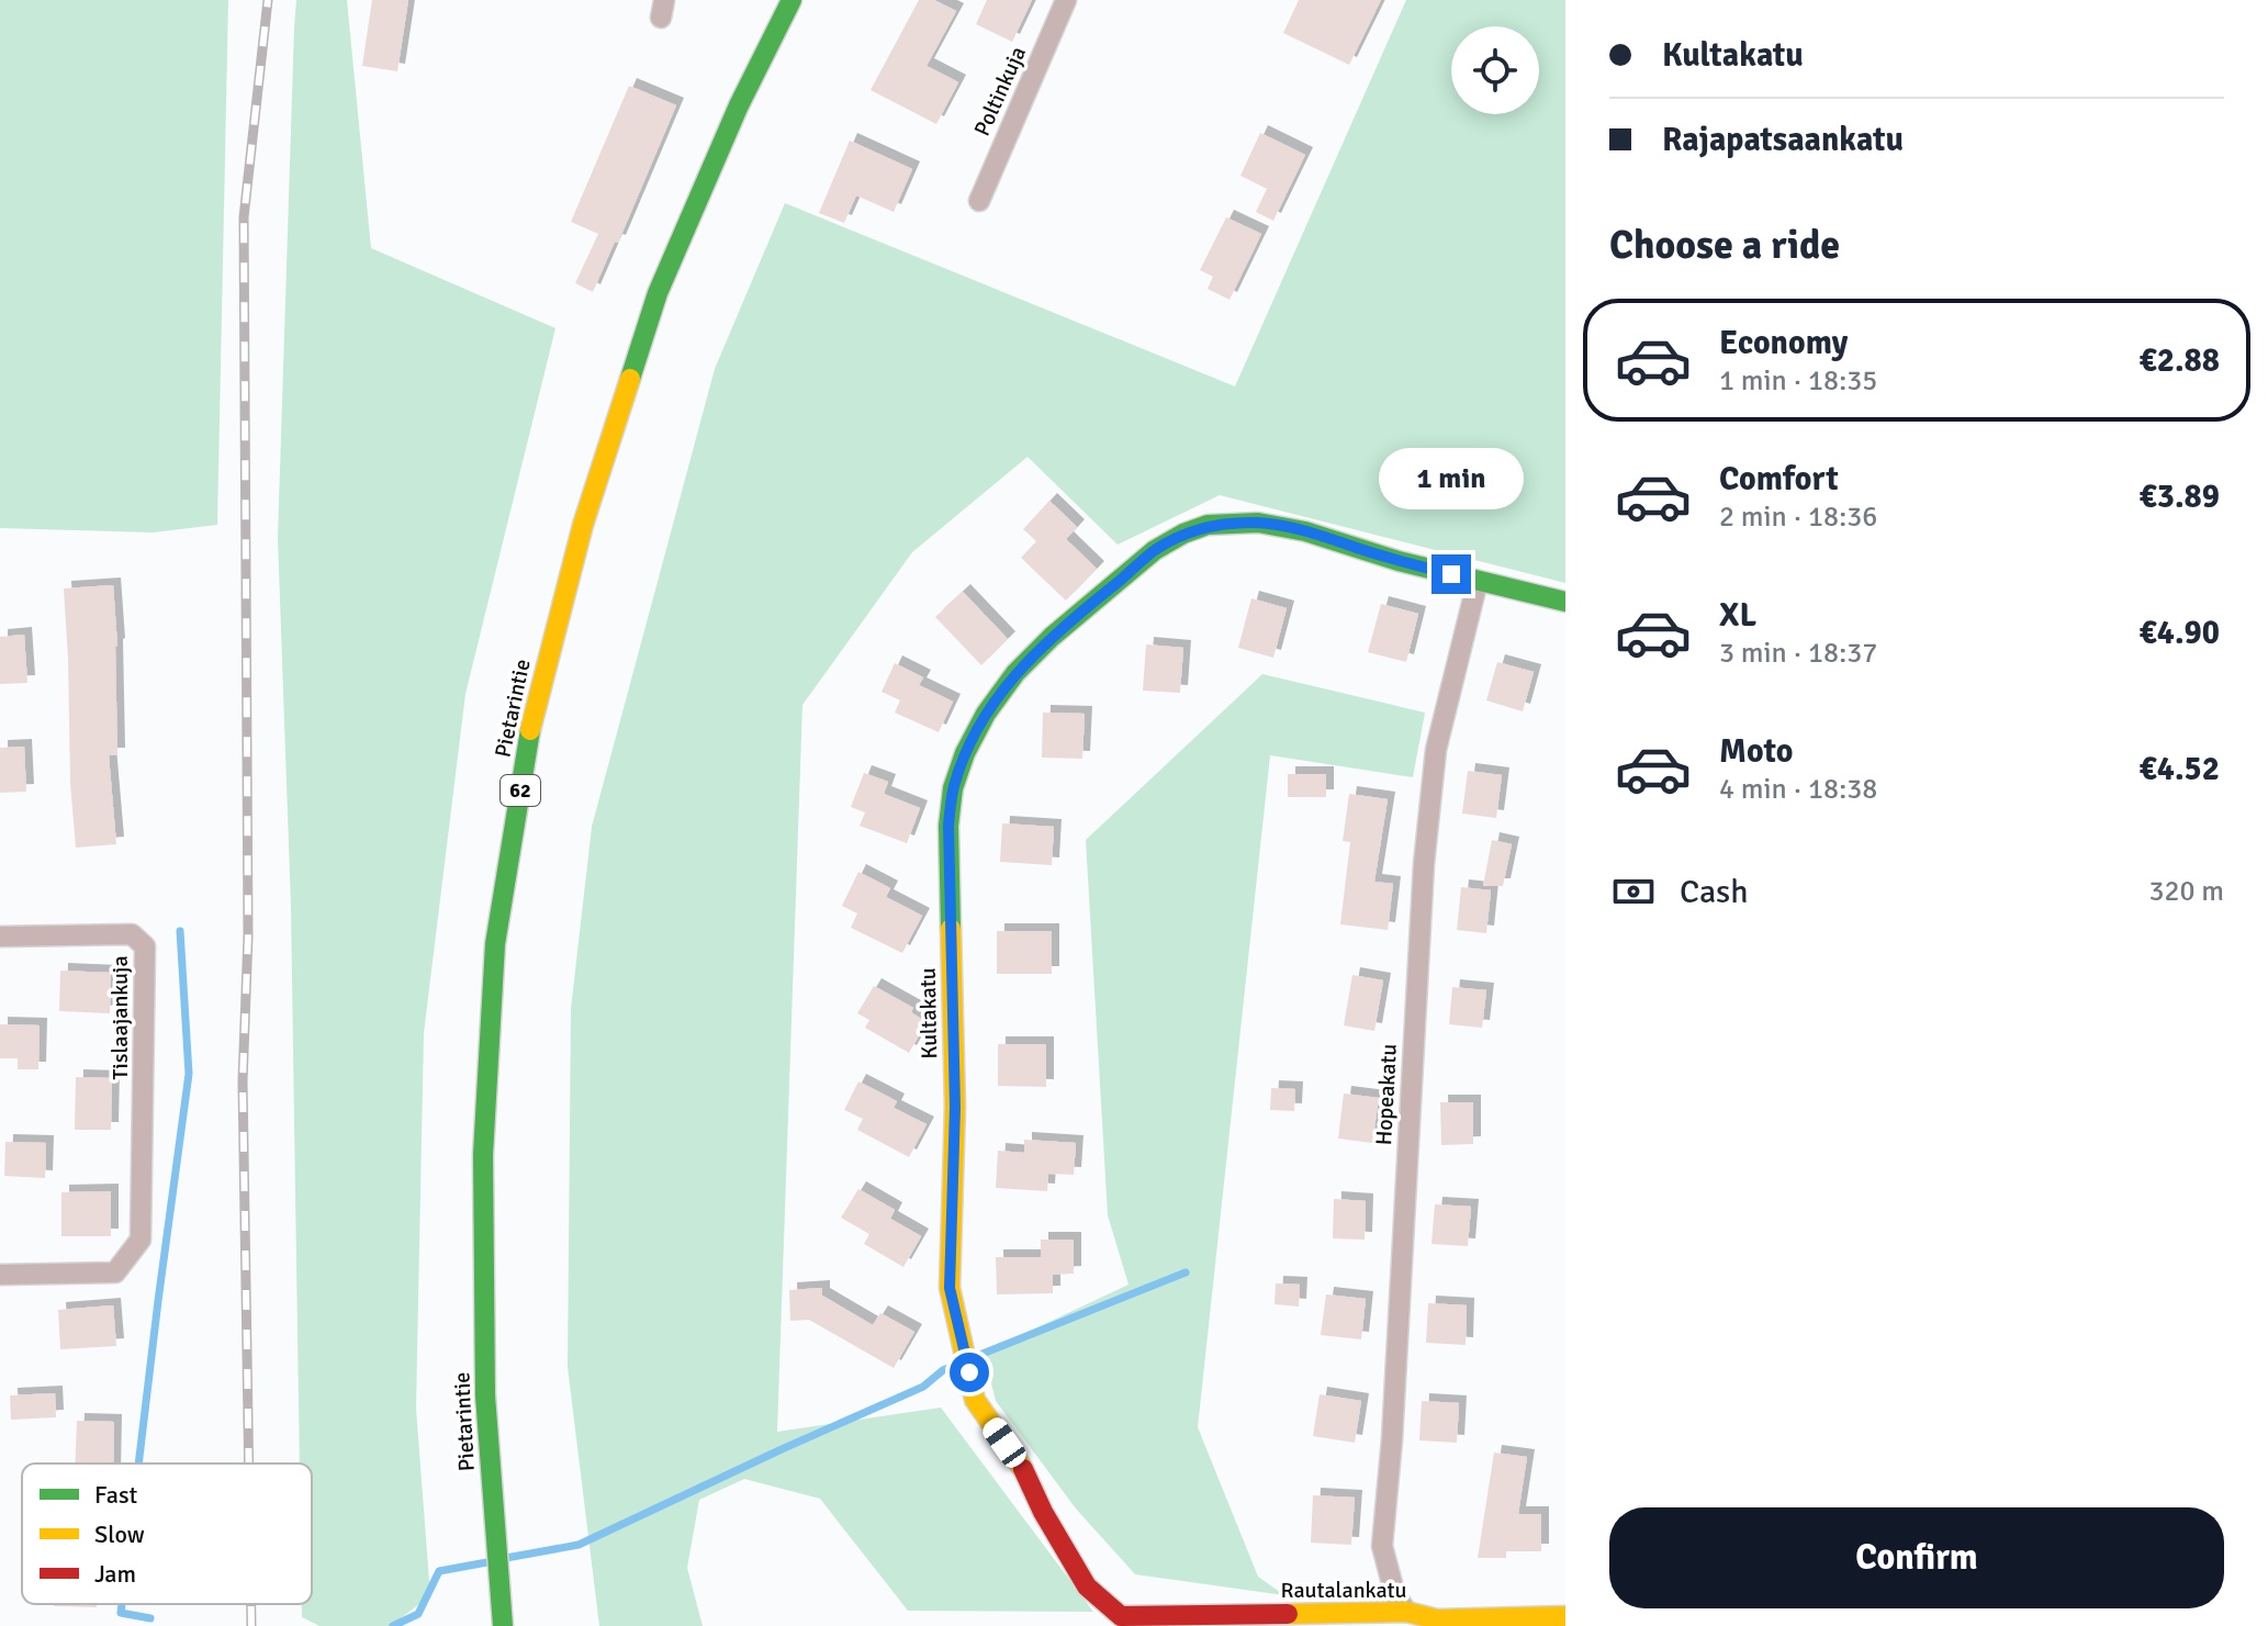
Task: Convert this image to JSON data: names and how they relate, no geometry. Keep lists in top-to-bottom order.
{
  "streets": {
    "street": [
      "Poltinkuja",
      "Pietarintie",
      "62",
      "Kultakatu",
      "Tislaajankuja",
      "Hopeakatu",
      "Rautalankatu"
    ]
  },
  "crossings": [
    ["Kultakatu", "Hopeakatu"],
    ["Kultakatu", "Rautalankatu"],
    ["Hopeakatu", "Rautalankatu"]
  ],
  "legend": ["Fast", "Slow", "Jam"],
  "page": {
    "banner": ["Kultakatu", "Rajapatsaankatu"],
    "heading": "Choose a ride",
    "list": [
      {
        "name": "Economy",
        "note": "1 min · 18:35",
        "value": "€2.88"
      },
      {
        "name": "Comfort",
        "note": "2 min · 18:36",
        "value": "€3.89"
      },
      {
        "name": "XL",
        "note": "3 min · 18:37",
        "value": "€4.90"
      },
      {
        "name": "Moto",
        "note": "4 min · 18:38",
        "value": "€4.52"
      }
    ],
    "bubble": "1 min",
    "pay": ["Cash", "320 m"],
    "buttons": "Confirm"
  }
}
